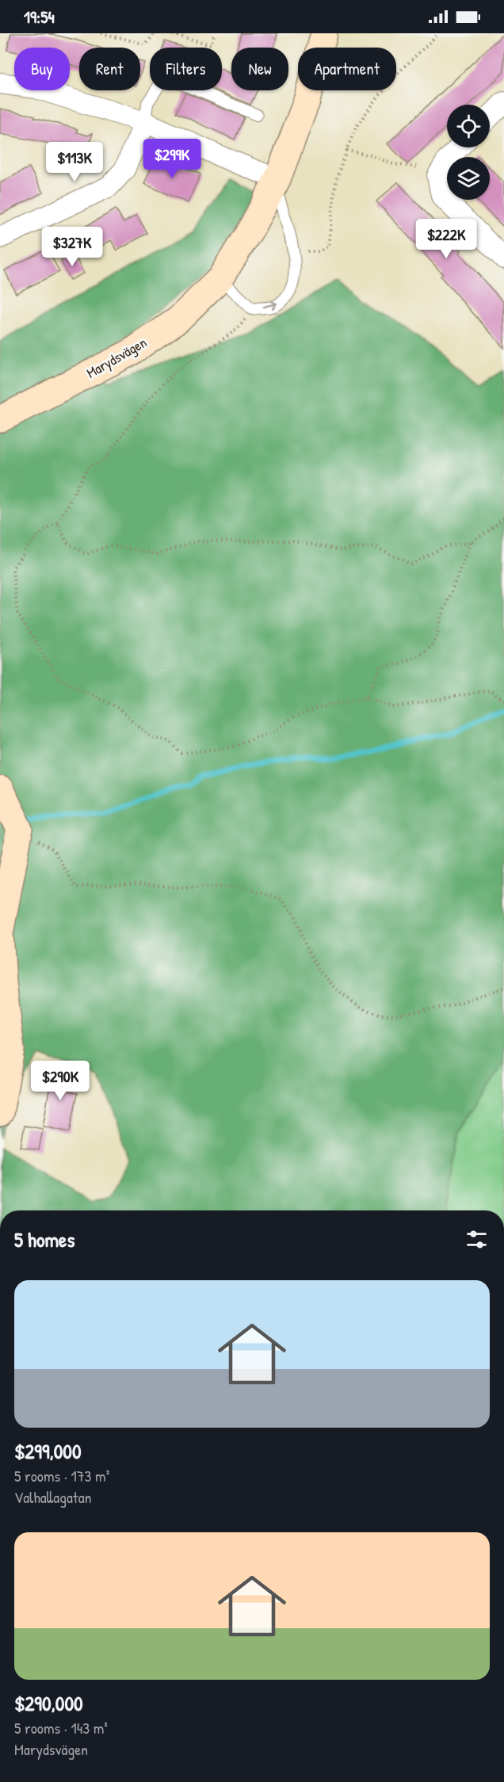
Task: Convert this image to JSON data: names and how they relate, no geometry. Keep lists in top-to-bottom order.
{
  "streets": {
    "street": ["Marydsvägen"]
  },
  "page": {
    "status": "19:54",
    "chip": [
      "Buy",
      "Rent",
      "Filters",
      "New",
      "Apartment"
    ],
    "price": [
      "$299K",
      "$113K",
      "$222K",
      "$327K",
      "$290K"
    ],
    "heading": "5 homes",
    "list": [
      {
        "name": "$299,000",
        "note": "5 rooms · 173 m² · Valhallagatan"
      },
      {
        "name": "$290,000",
        "note": "5 rooms · 143 m² · Marydsvägen"
      }
    ]
  }
}
